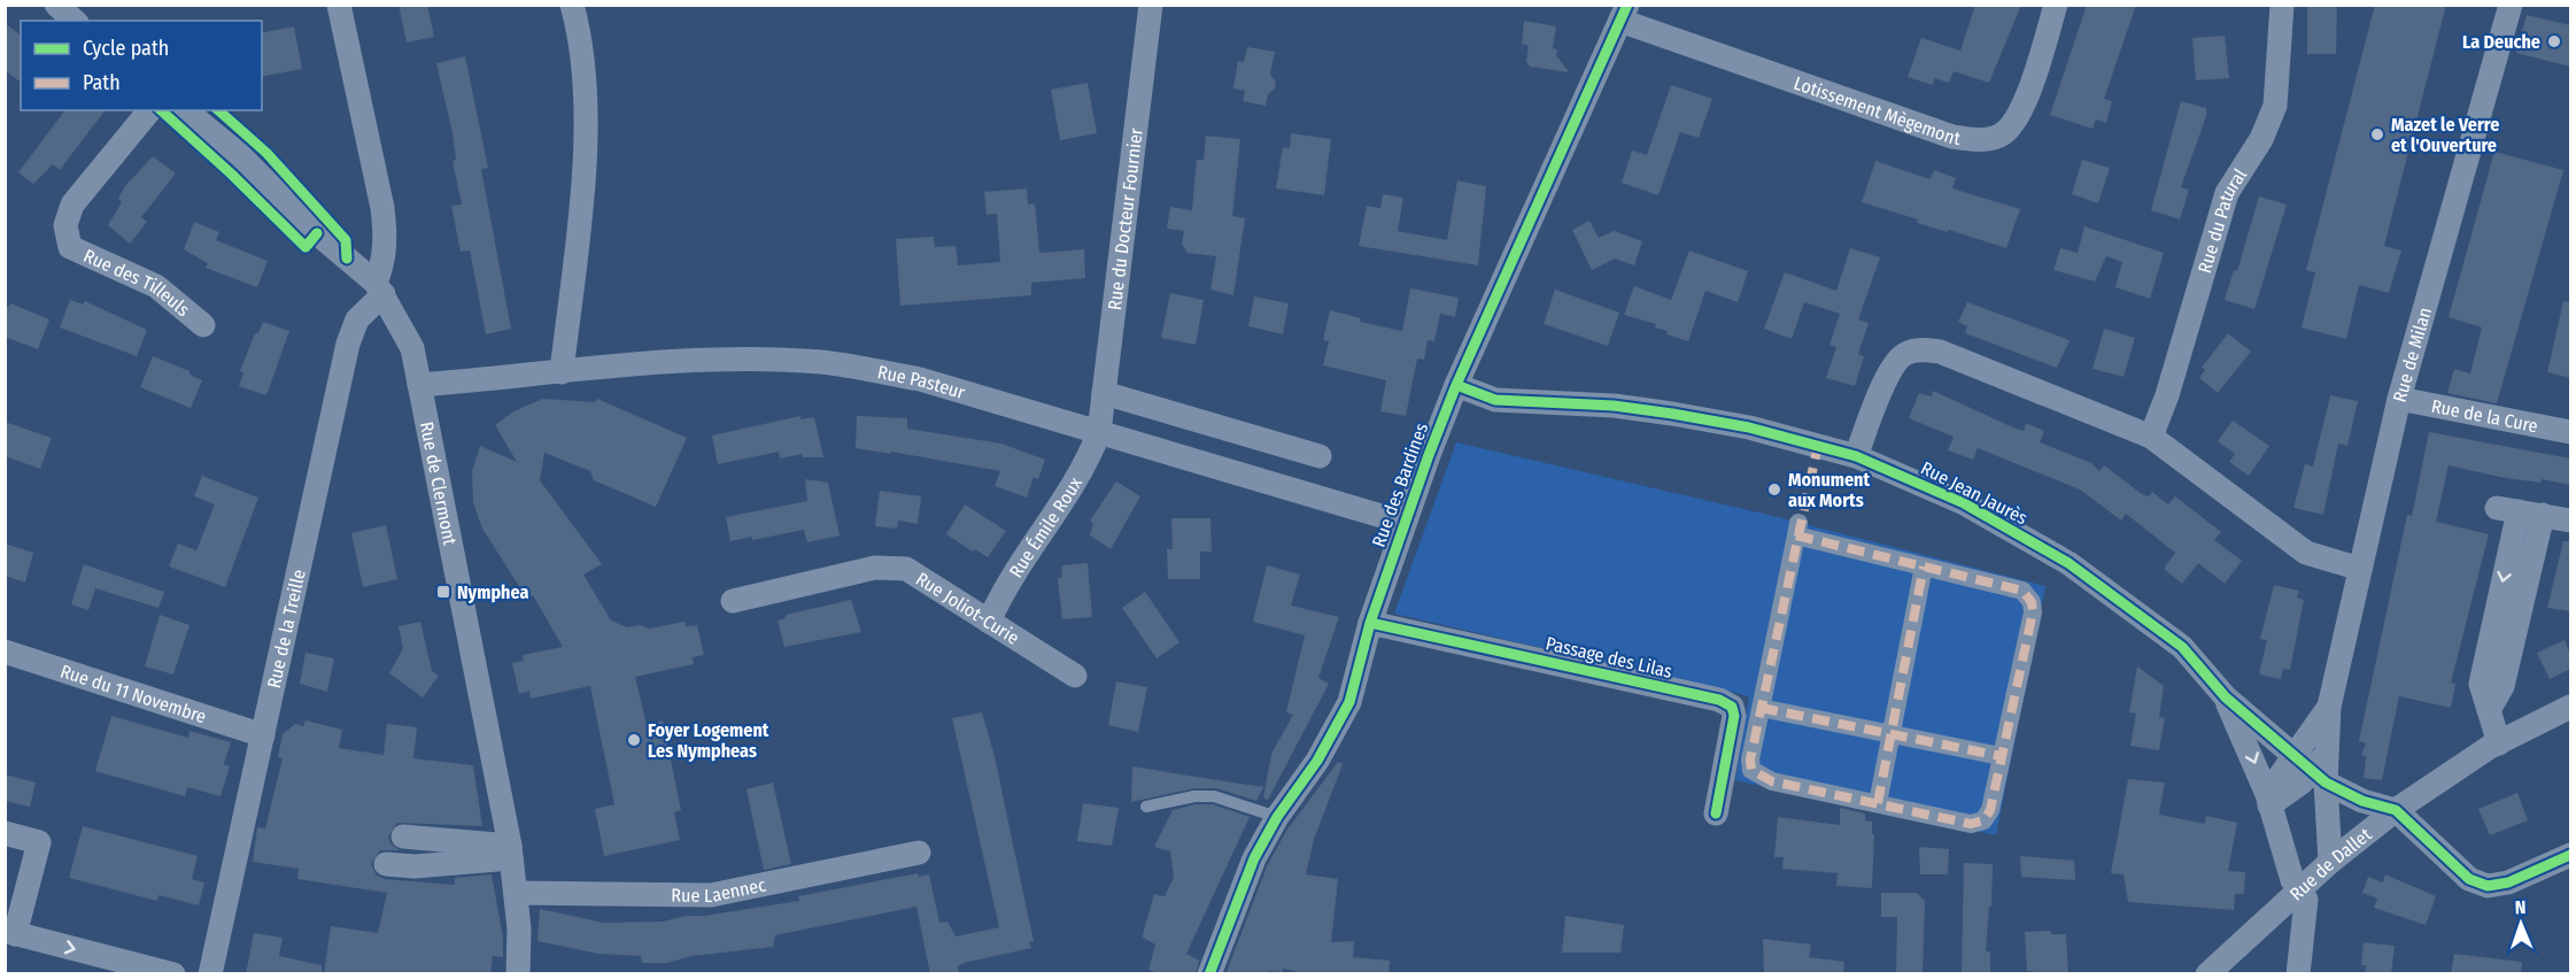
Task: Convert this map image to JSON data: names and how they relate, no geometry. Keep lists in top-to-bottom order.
{
  "streets": {
    "street": [
      "Lotissement Mègemont",
      "Rue du Docteur Fournier",
      "Rue du Patural",
      "Rue des Tilleuls",
      "Rue de Milan",
      "Rue Pasteur",
      "Rue de la Cure",
      "Rue de Clermont",
      "Rue des Bardines",
      "Rue Jean Jaurès",
      "Rue Émile Roux",
      "Rue Joliot-Curie",
      "Rue de la Treille",
      "Passage des Lilas",
      "Rue du 11 Novembre",
      "Rue de Dallet",
      "Rue Laennec"
    ]
  },
  "crossings": [
    ["Lotissement Mègemont", "Rue des Bardines"],
    ["Rue du Docteur Fournier", "Rue Pasteur"],
    ["Rue du Docteur Fournier", "Rue Émile Roux"],
    ["Rue de Milan", "Rue de la Cure"],
    ["Rue de Milan", "Rue Jean Jaurès"],
    ["Rue de Milan", "Rue de Dallet"],
    ["Rue Pasteur", "Rue de Clermont"],
    ["Rue Pasteur", "Rue des Bardines"],
    ["Rue Pasteur", "Rue Émile Roux"],
    ["Rue de Clermont", "Rue de la Treille"],
    ["Rue de Clermont", "Rue Laennec"],
    ["Rue des Bardines", "Rue Jean Jaurès"],
    ["Rue des Bardines", "Passage des Lilas"],
    ["Rue Jean Jaurès", "Rue de Dallet"],
    ["Rue Émile Roux", "Rue Joliot-Curie"],
    ["Rue de la Treille", "Rue du 11 Novembre"]
  ],
  "places": {
    "other": [
      "La Deuche",
      "Mazet le Verre et l'Ouverture",
      "Monument aux Morts",
      "Foyer Logement Les Nympheas"
    ],
    "transit": ["Nymphea"]
  },
  "legend": ["Cycle path", "Path"],
  "north": "top"
}
